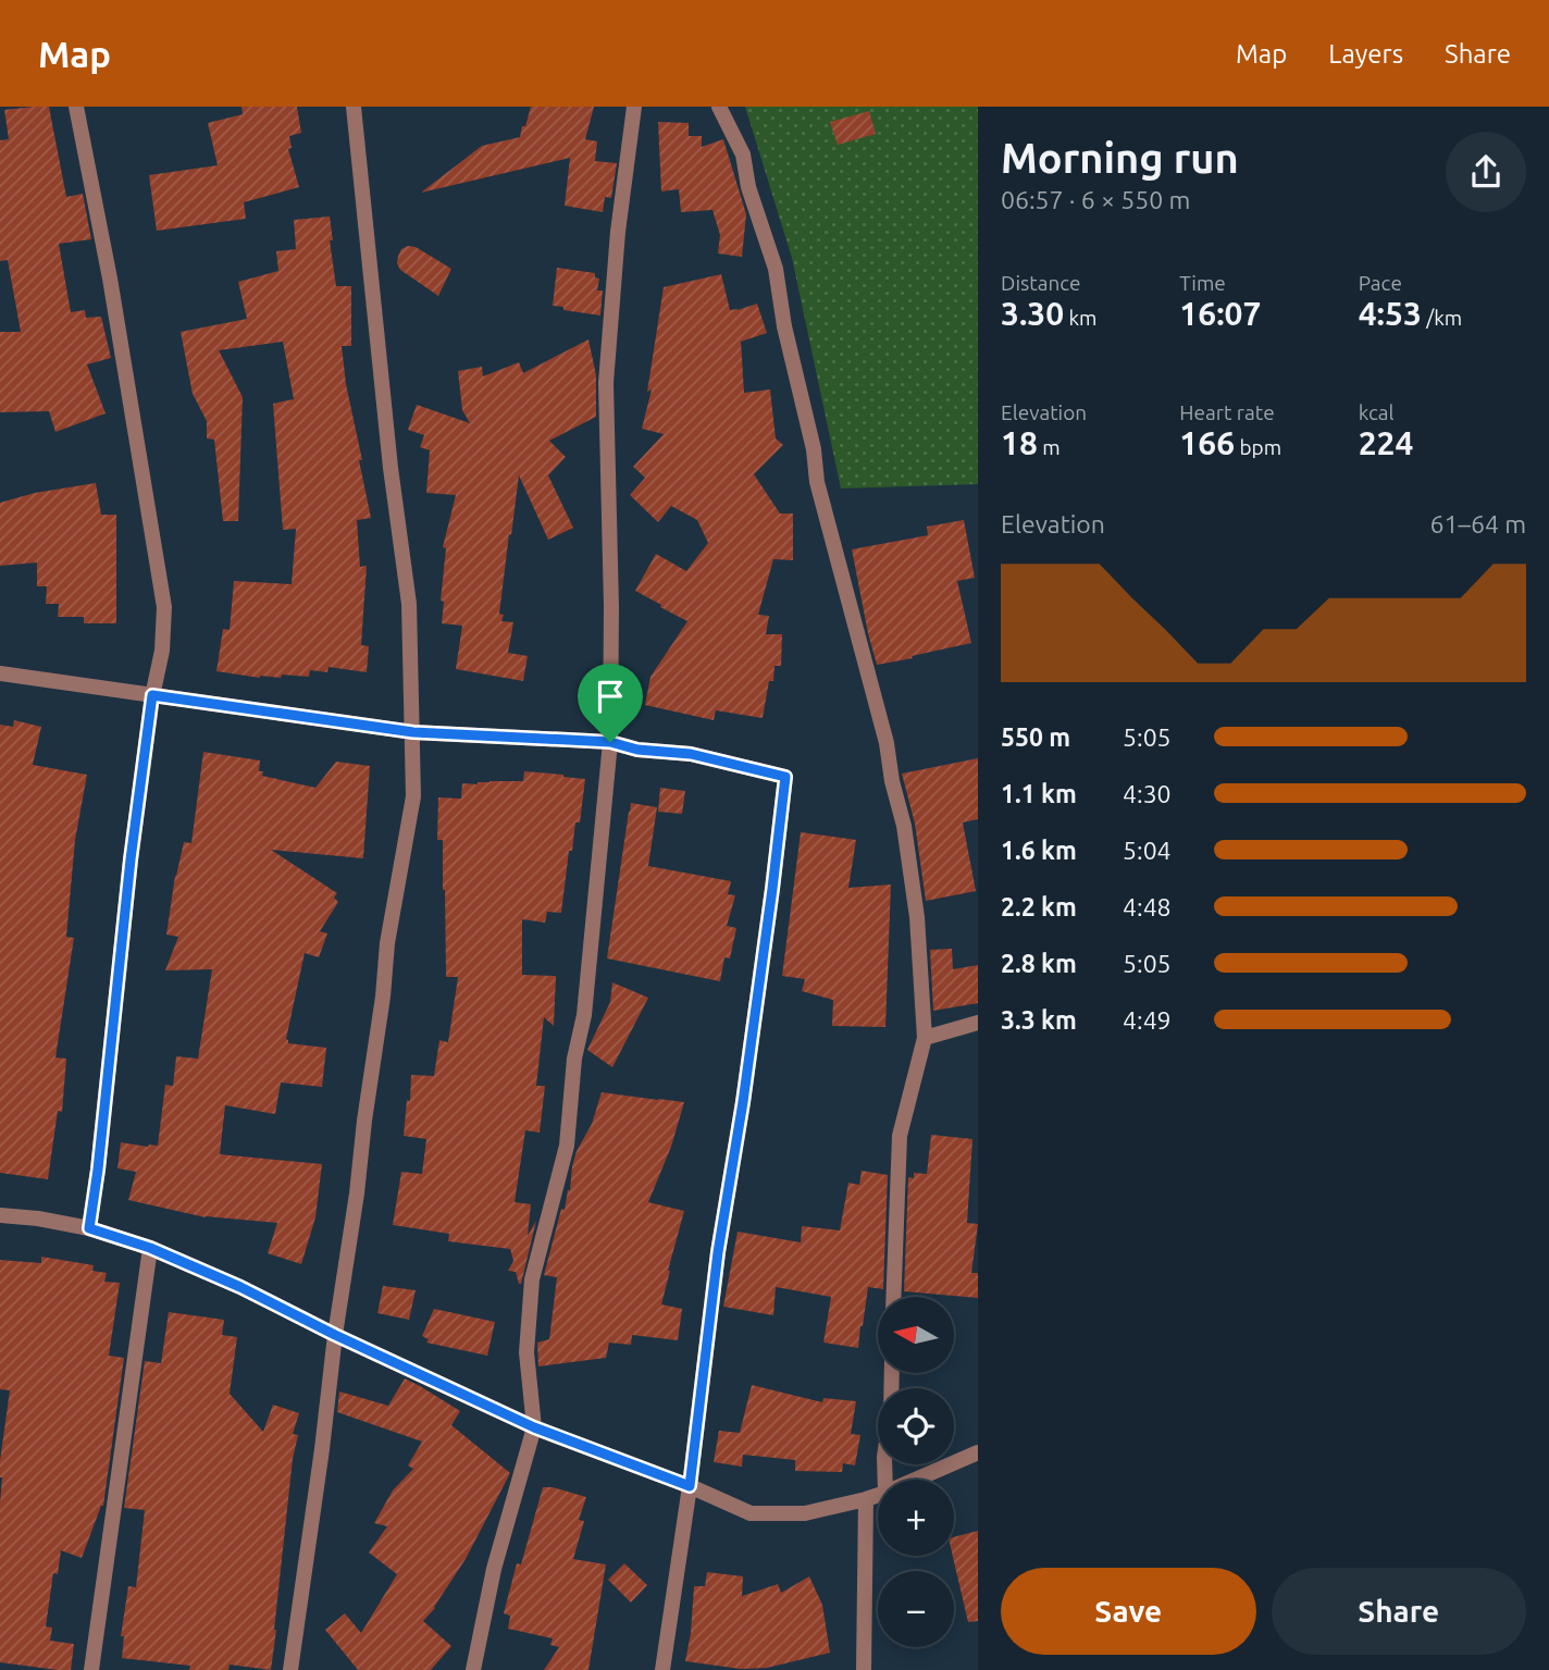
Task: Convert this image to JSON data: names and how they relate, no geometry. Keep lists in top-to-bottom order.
{
  "north": "left",
  "page": {
    "header": "Map",
    "nav": ["Map", "Layers", "Share"],
    "heading": ["Morning run", "06:57 · 6 × 550 m"],
    "stats": [
      ["Distance", "3.30 km"],
      ["Time", "16:07"],
      ["Pace", "4:53 /km"],
      ["Elevation", "18 m"],
      ["Heart rate", "166 bpm"],
      ["kcal", "224"]
    ],
    "chart": ["Elevation", "61–64 m"],
    "list": [
      {
        "name": "550 m",
        "note": "5:05"
      },
      {
        "name": "1.1 km",
        "note": "4:30"
      },
      {
        "name": "1.6 km",
        "note": "5:04"
      },
      {
        "name": "2.2 km",
        "note": "4:48"
      },
      {
        "name": "2.8 km",
        "note": "5:05"
      },
      {
        "name": "3.3 km",
        "note": "4:49"
      }
    ],
    "map_buttons": ["+", "−"],
    "buttons": ["Save", "Share"]
  }
}
